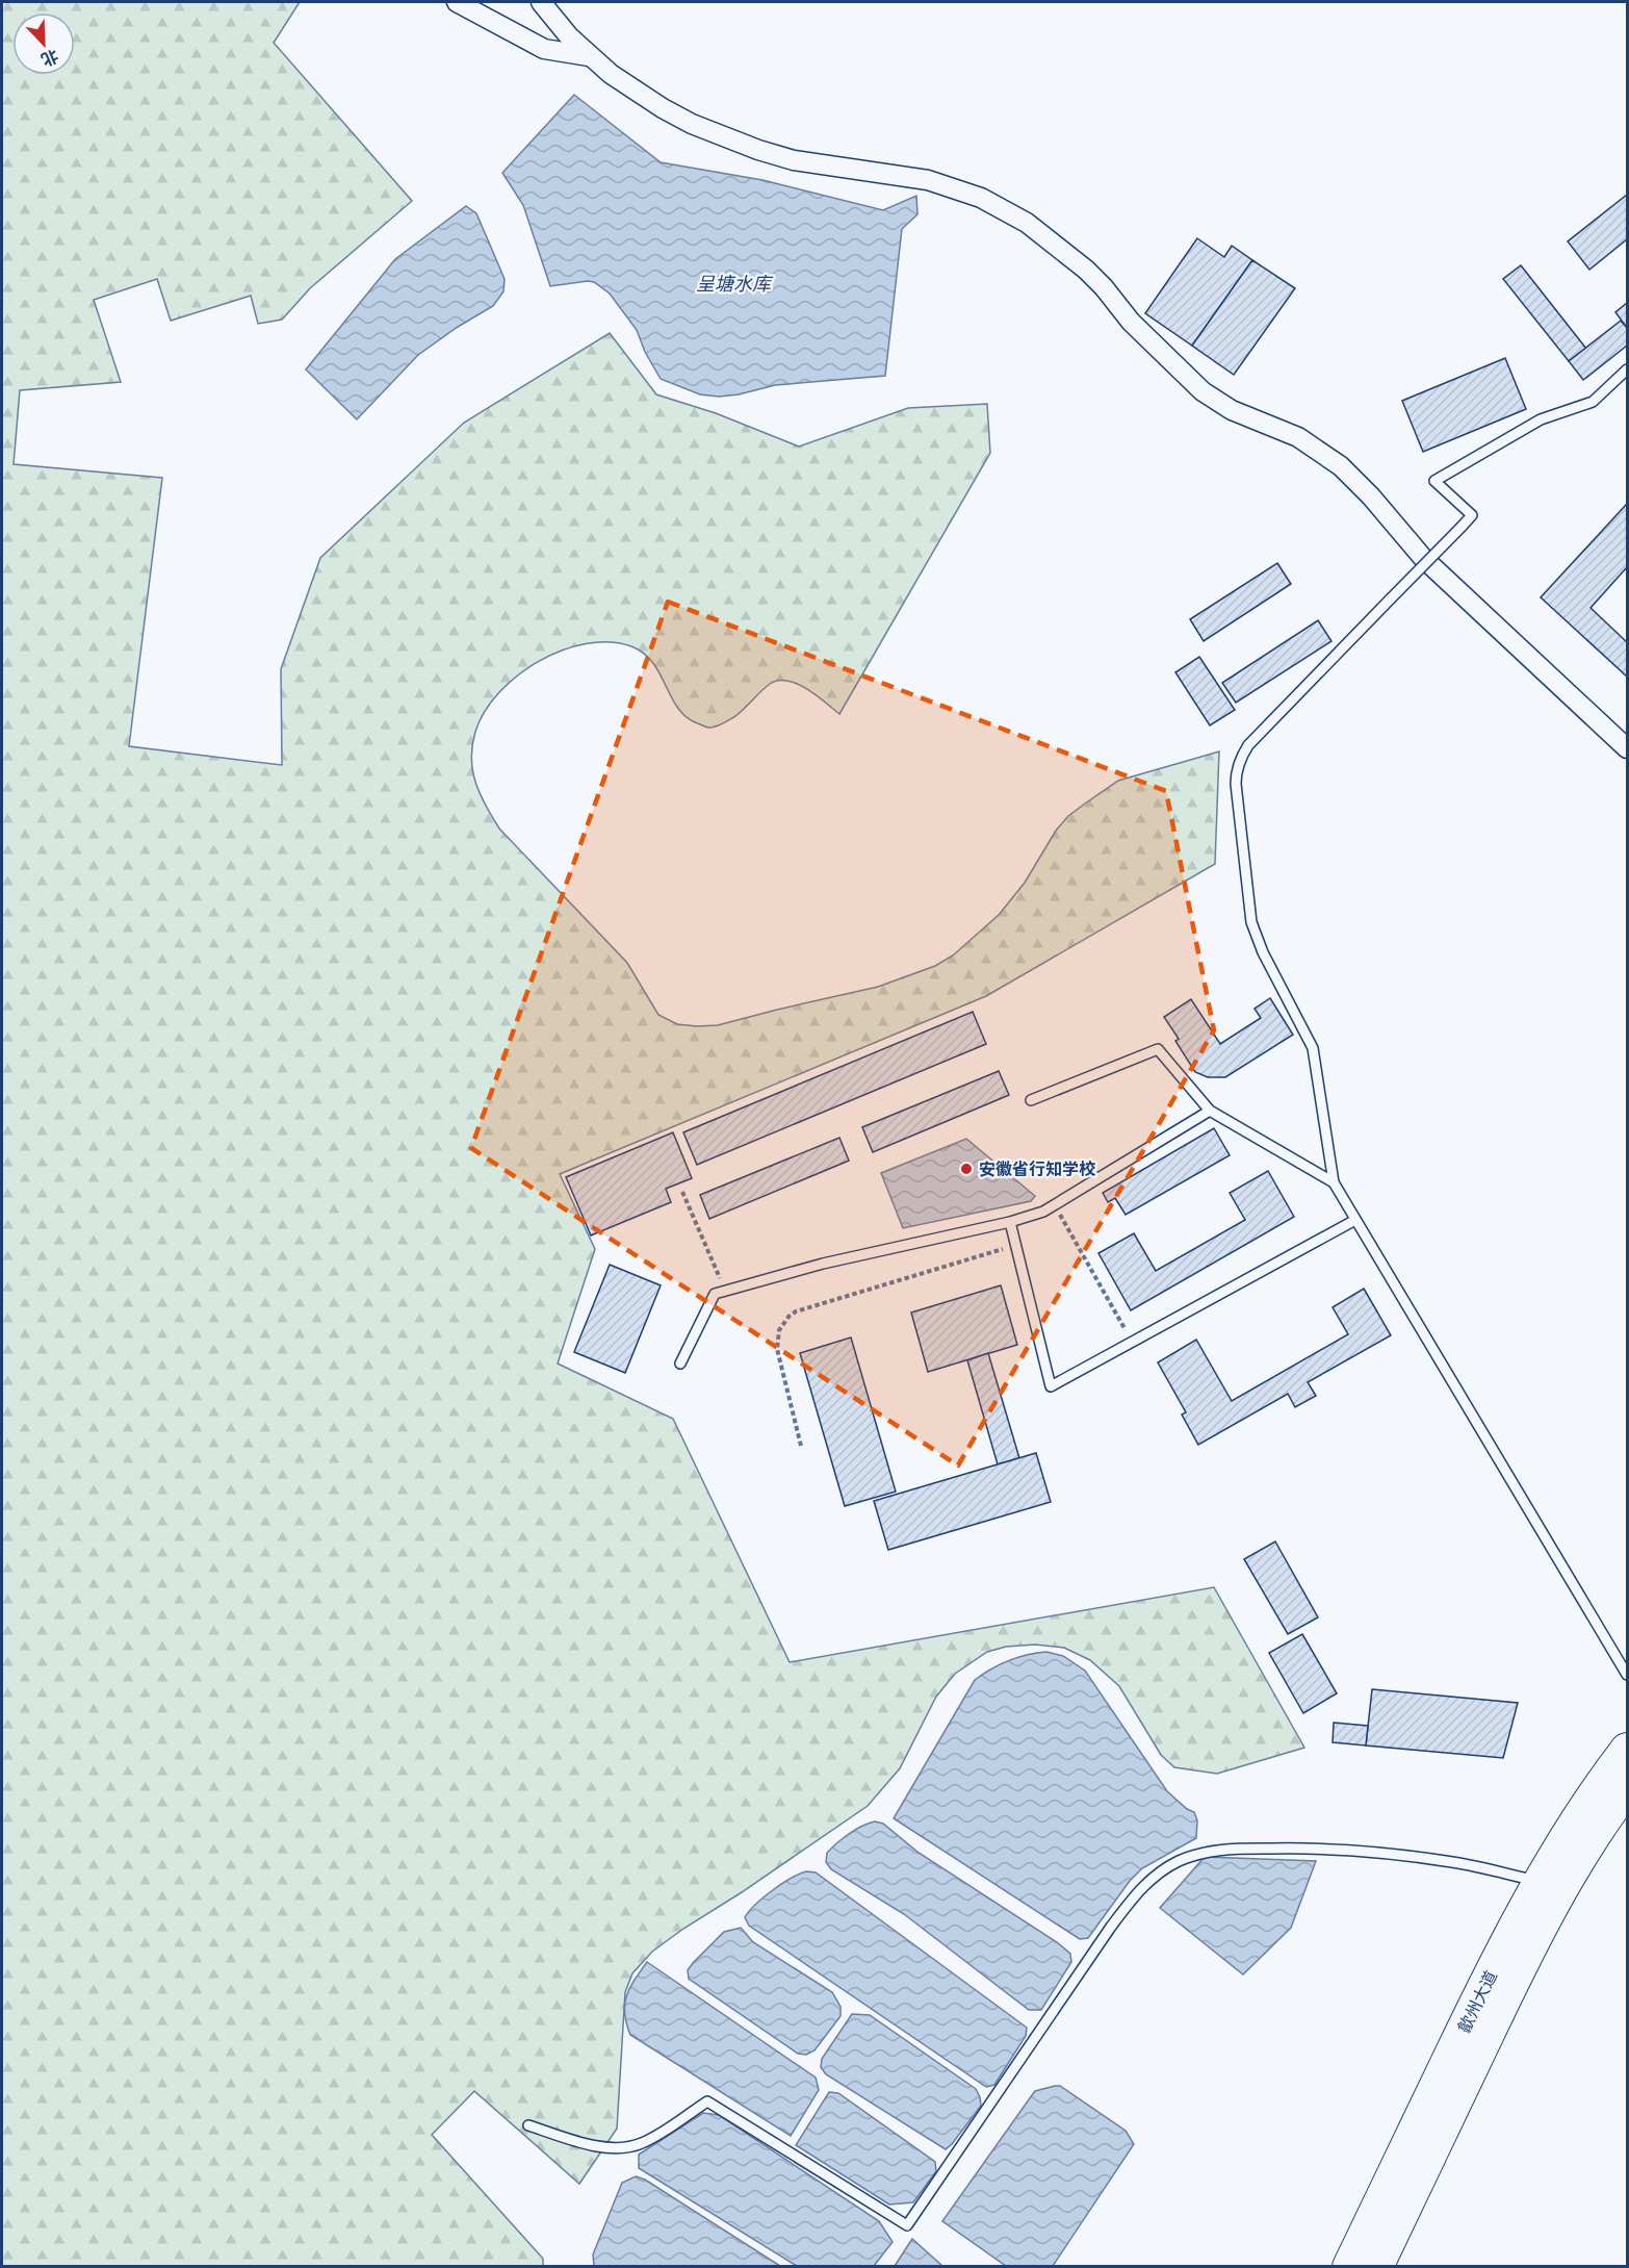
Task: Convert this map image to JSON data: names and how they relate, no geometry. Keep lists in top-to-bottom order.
{
  "streets": {
    "highway": ["歙州大道"]
  },
  "water": ["呈塘水库"],
  "places": ["安徽省行知学校"],
  "north": "bottom right"
}
